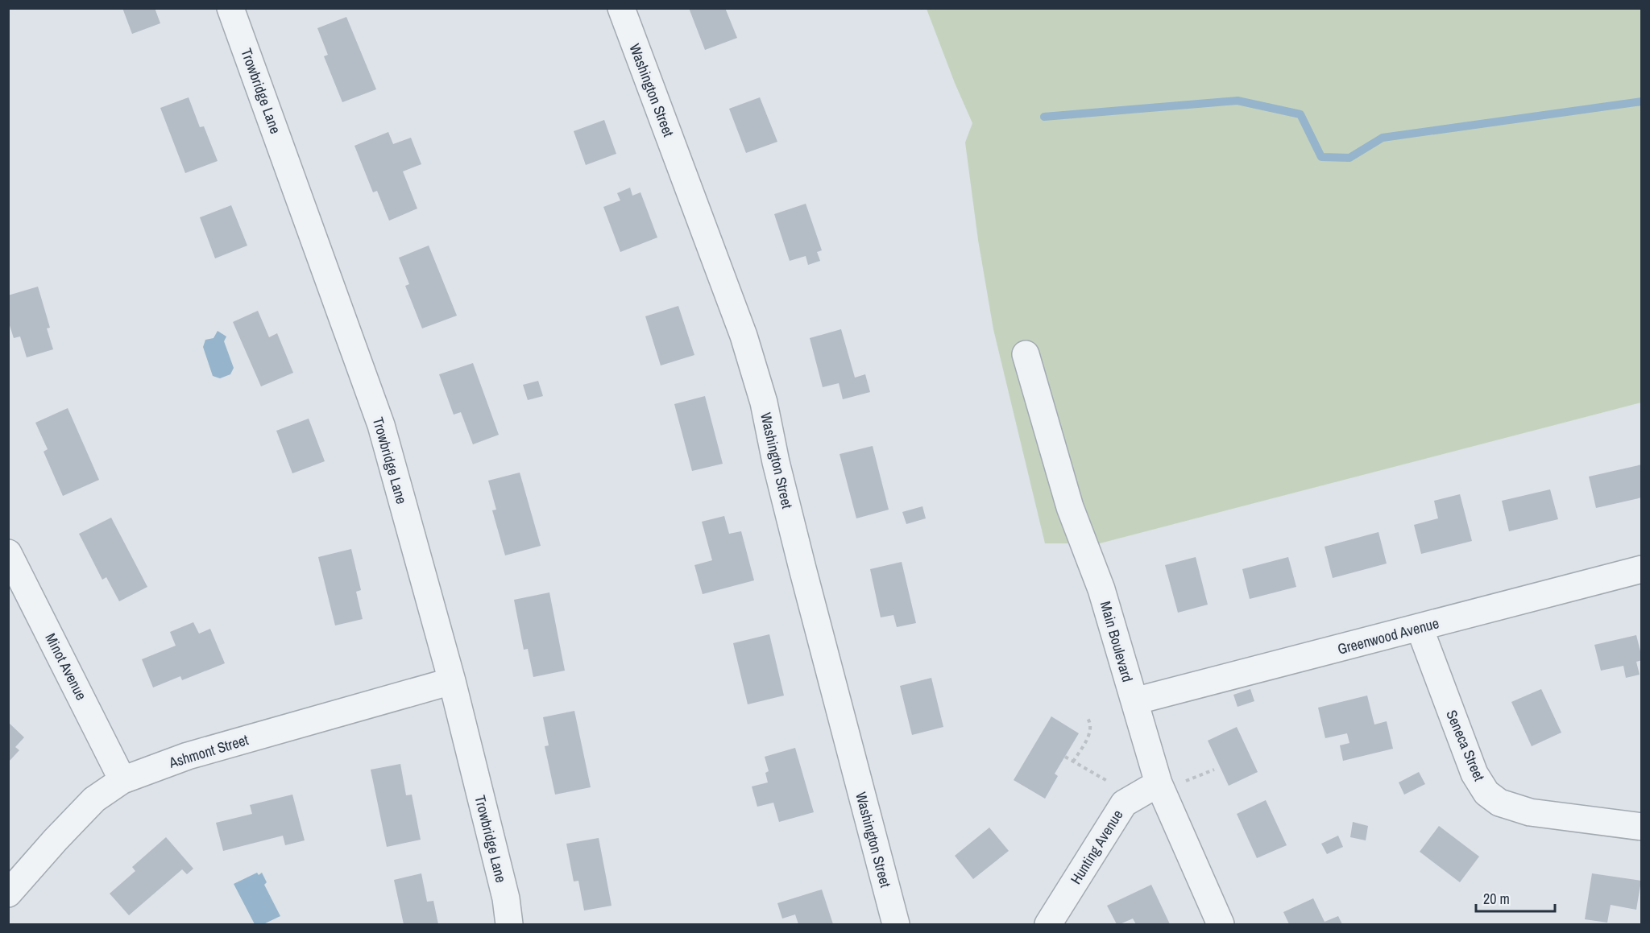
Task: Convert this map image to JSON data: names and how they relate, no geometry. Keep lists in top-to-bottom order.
{
  "streets": {
    "street": [
      "Washington Street",
      "Trowbridge Lane",
      "Greenwood Avenue",
      "Main Boulevard",
      "Minot Avenue",
      "Seneca Street",
      "Ashmont Street",
      "Hunting Avenue"
    ]
  },
  "crossings": [
    ["Trowbridge Lane", "Ashmont Street"],
    ["Greenwood Avenue", "Main Boulevard"],
    ["Greenwood Avenue", "Seneca Street"],
    ["Main Boulevard", "Hunting Avenue"],
    ["Minot Avenue", "Ashmont Street"]
  ],
  "scale_bar": "20 m"
}
